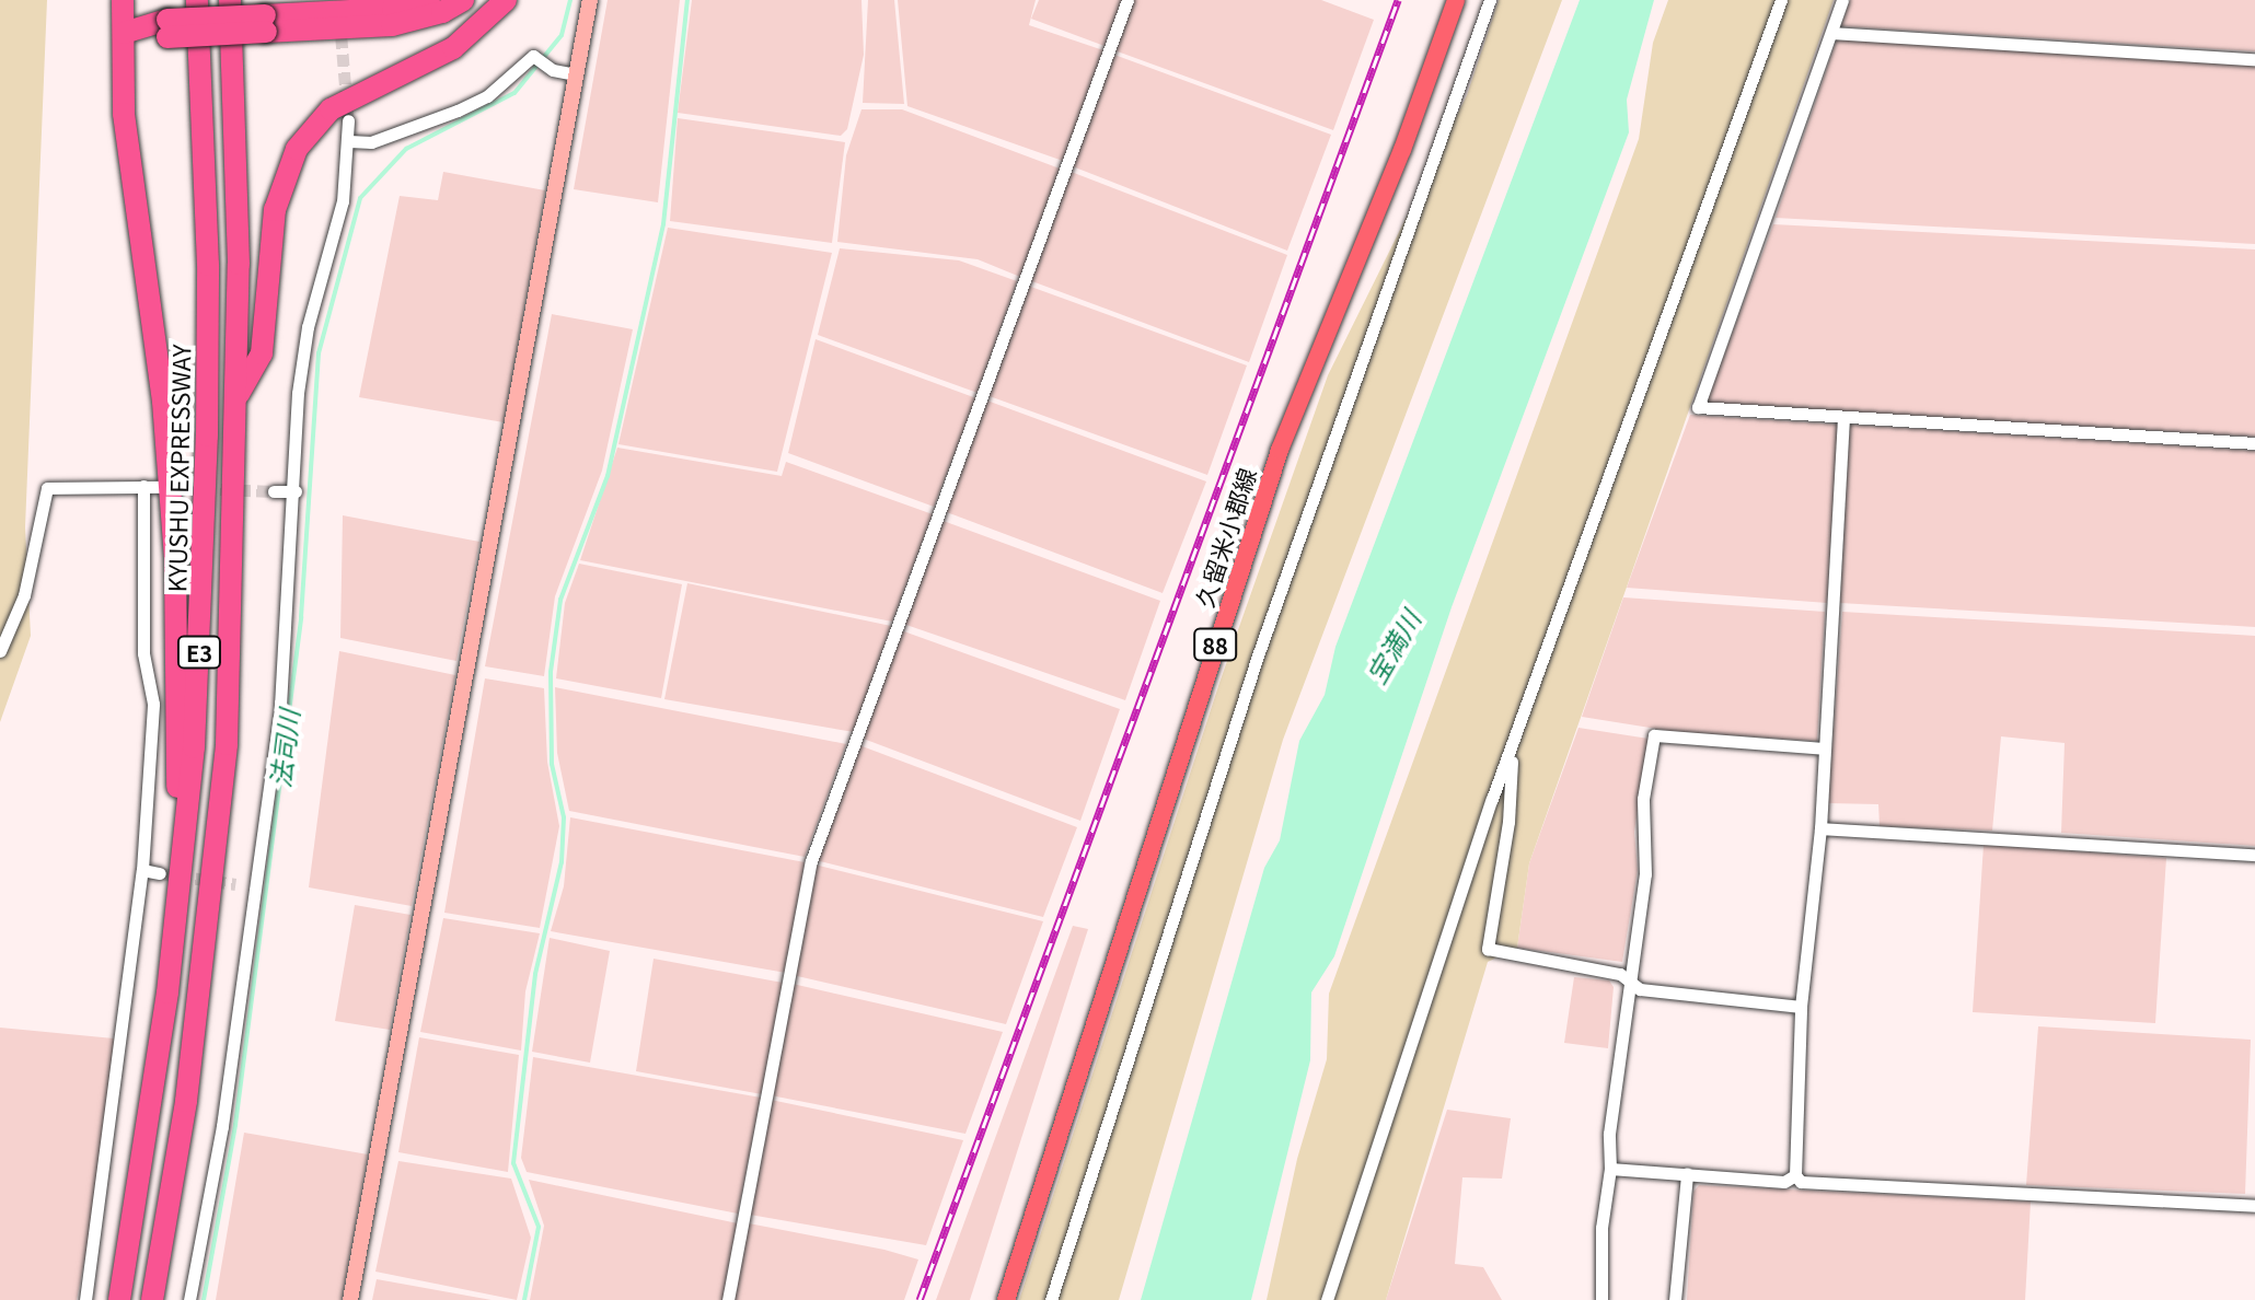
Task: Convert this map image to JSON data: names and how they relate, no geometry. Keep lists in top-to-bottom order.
{
  "streets": {
    "highway": ["KYUSHU EXPRESSWAY", "E3"],
    "main road": ["久留米小郡線", "88"]
  },
  "water": ["宝満川", "法司川"]
}
